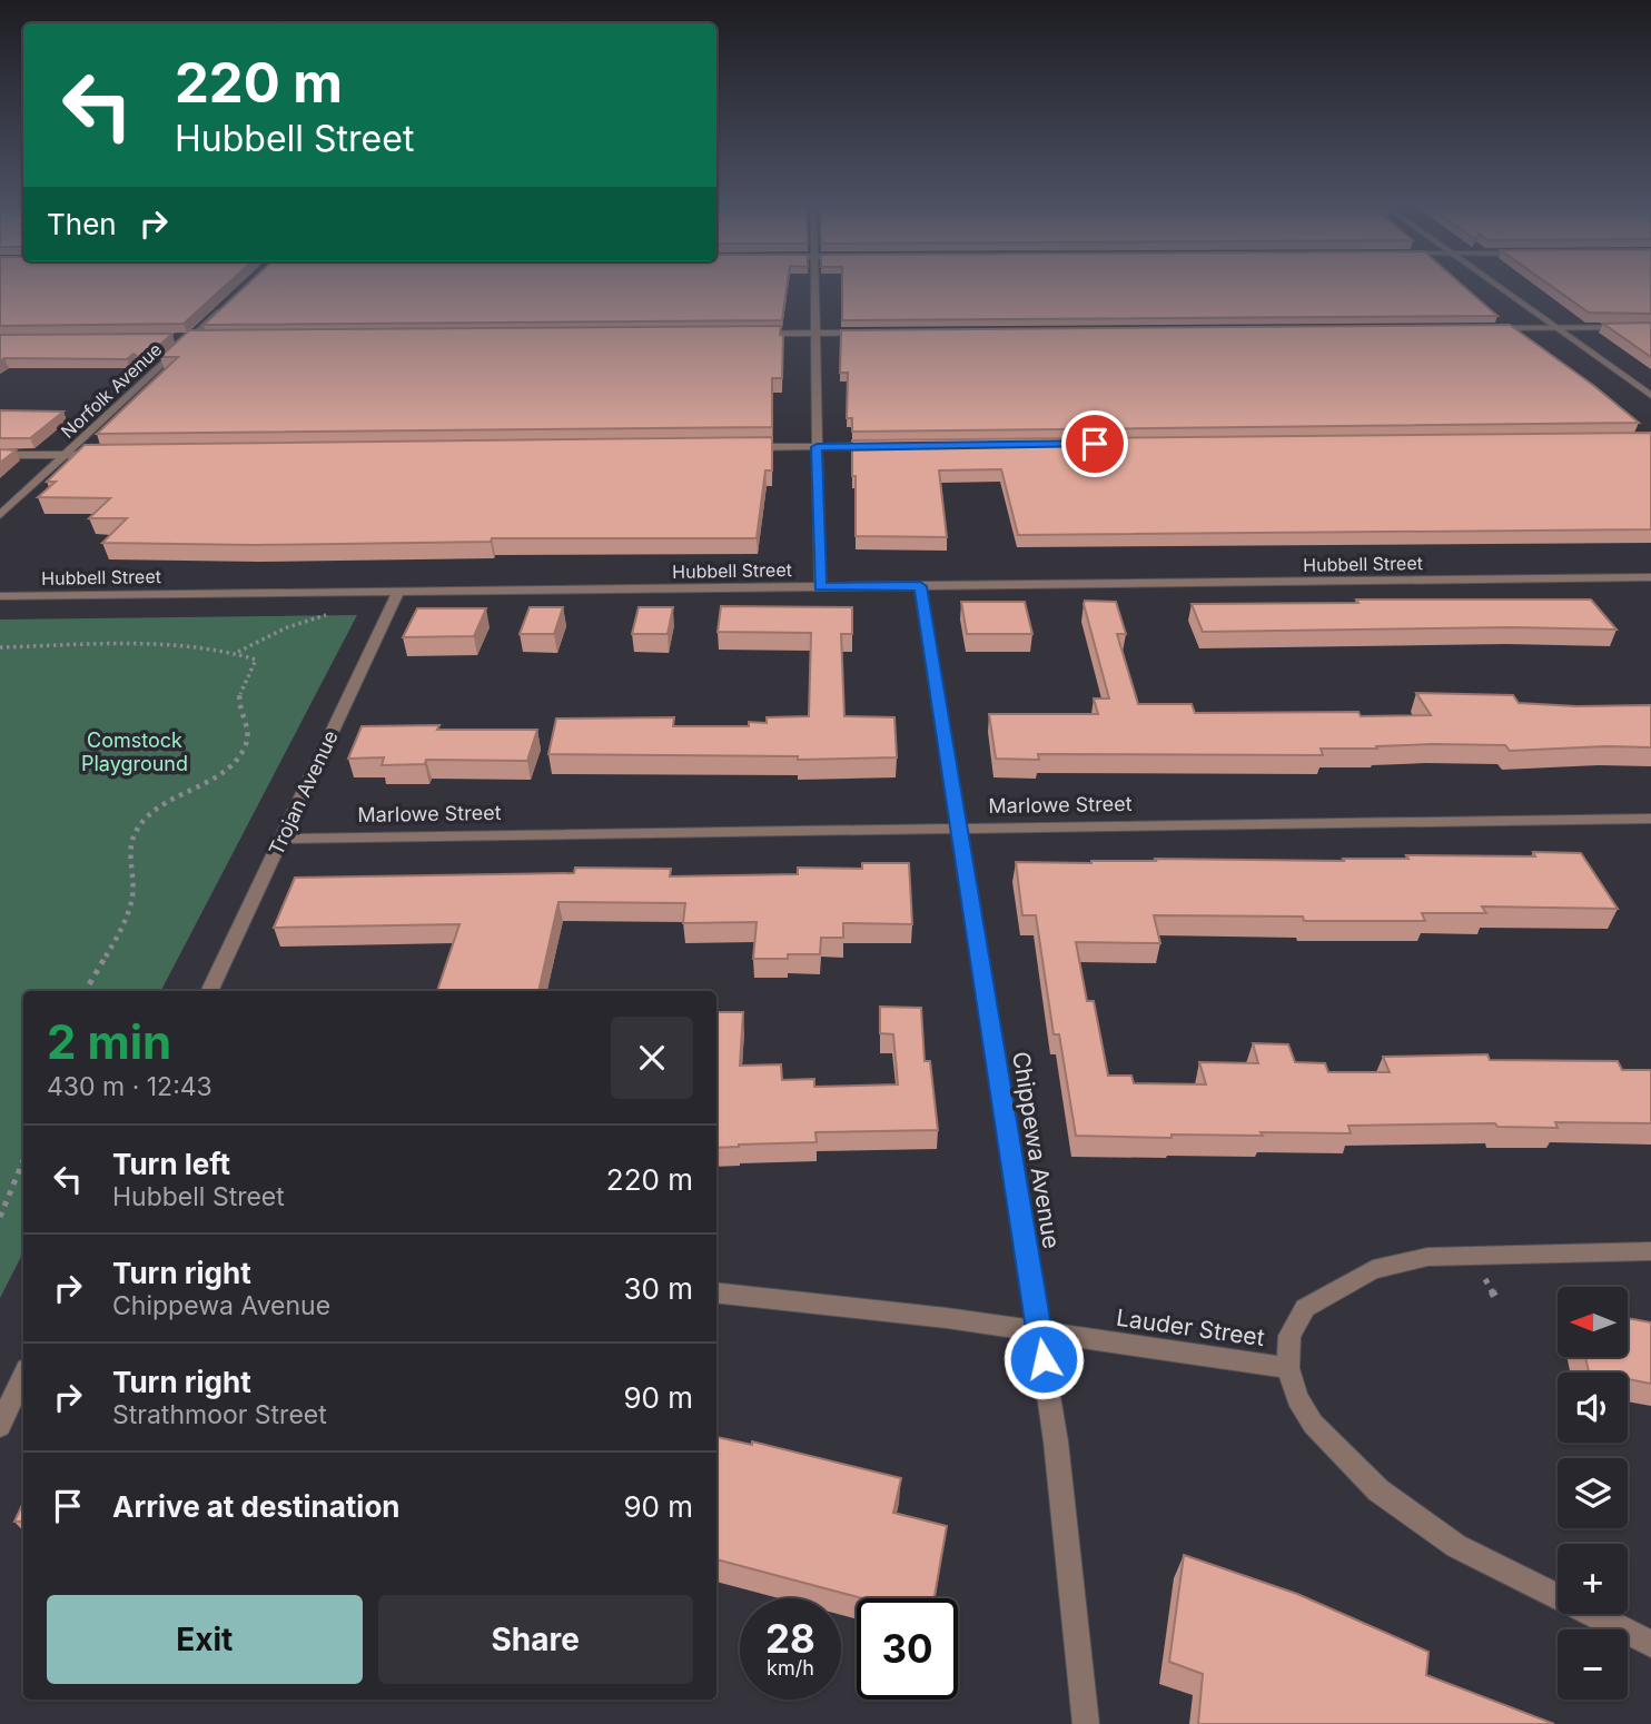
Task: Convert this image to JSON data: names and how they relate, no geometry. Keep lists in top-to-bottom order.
{
  "streets": {
    "street": [
      "Norfolk Avenue",
      "Hubbell Street",
      "Trojan Avenue",
      "Marlowe Street",
      "Chippewa Avenue",
      "Lauder Street"
    ]
  },
  "crossings": [
    ["Hubbell Street", "Trojan Avenue"],
    ["Hubbell Street", "Chippewa Avenue"],
    ["Trojan Avenue", "Marlowe Street"],
    ["Marlowe Street", "Chippewa Avenue"],
    ["Chippewa Avenue", "Lauder Street"]
  ],
  "parks": ["Comstock Playground"],
  "north": "left",
  "page": {
    "turn": ["220 m", "Hubbell Street"],
    "then": "Then",
    "heading": ["2 min", "430 m · 12:43"],
    "list": [
      {
        "name": "Turn left",
        "note": "Hubbell Street",
        "value": "220 m"
      },
      {
        "name": "Turn right",
        "note": "Chippewa Avenue",
        "value": "30 m"
      },
      {
        "name": "Turn right",
        "note": "Strathmoor Street",
        "value": "90 m"
      },
      {
        "name": "Arrive at destination",
        "value": "90 m"
      }
    ],
    "map_buttons": ["+", "−"],
    "buttons": ["Exit", "Share"],
    "speed": "28 km/h",
    "limit": "30"
  }
}
